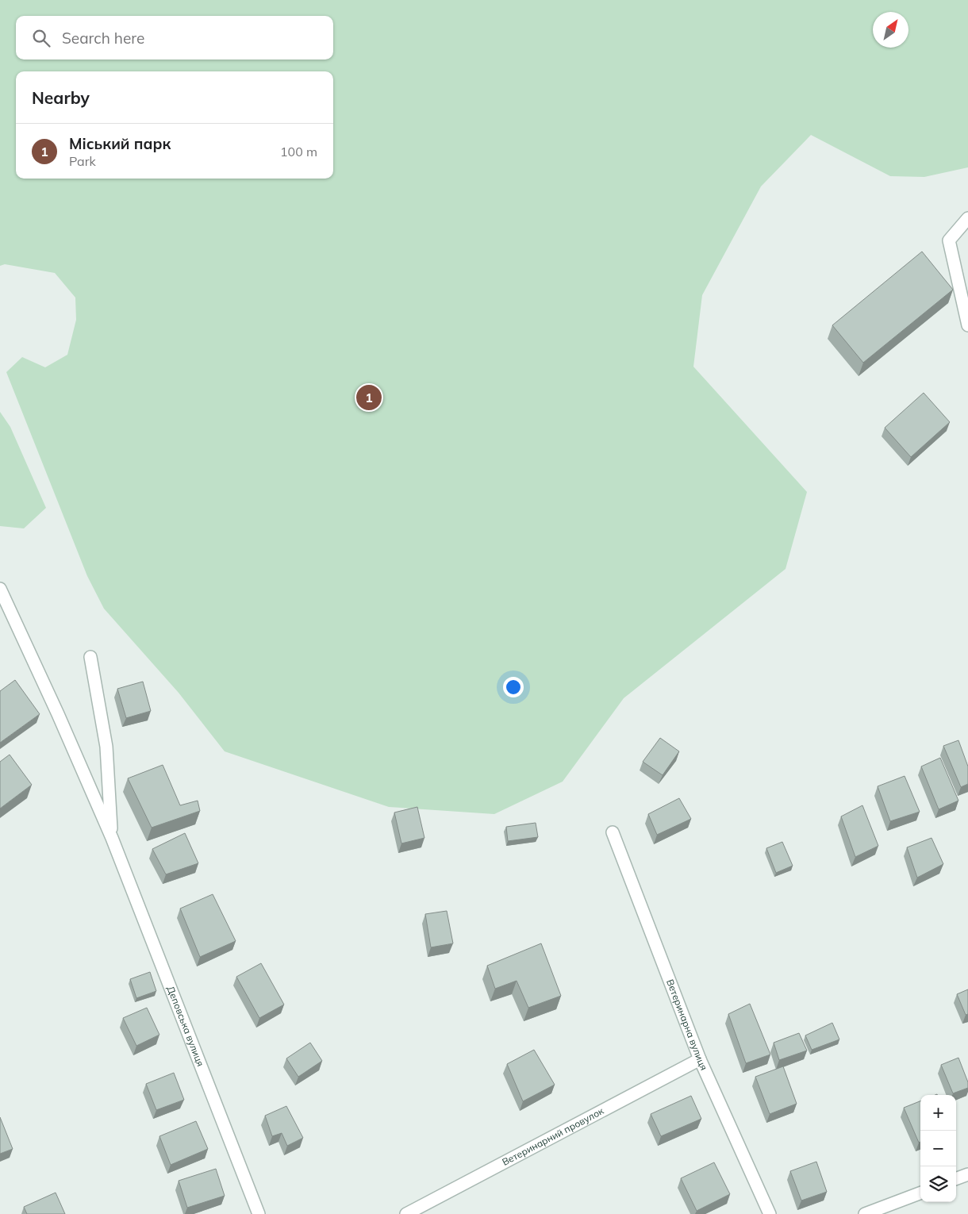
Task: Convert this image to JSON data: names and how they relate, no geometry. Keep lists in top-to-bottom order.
{
  "streets": {
    "street": ["Ветеринарна вулиця", "Деповська вулиця", "Ветеринарний провулок"]
  },
  "crossings": [
    ["Ветеринарна вулиця", "Ветеринарний провулок"]
  ],
  "north": "top right",
  "page": {
    "search": "Search here",
    "heading": "Nearby",
    "list": [
      {
        "mark": "1",
        "name": "Міський парк",
        "note": "Park",
        "value": "100 m"
      }
    ],
    "pins": "1",
    "map_buttons": ["+", "−"]
  }
}
